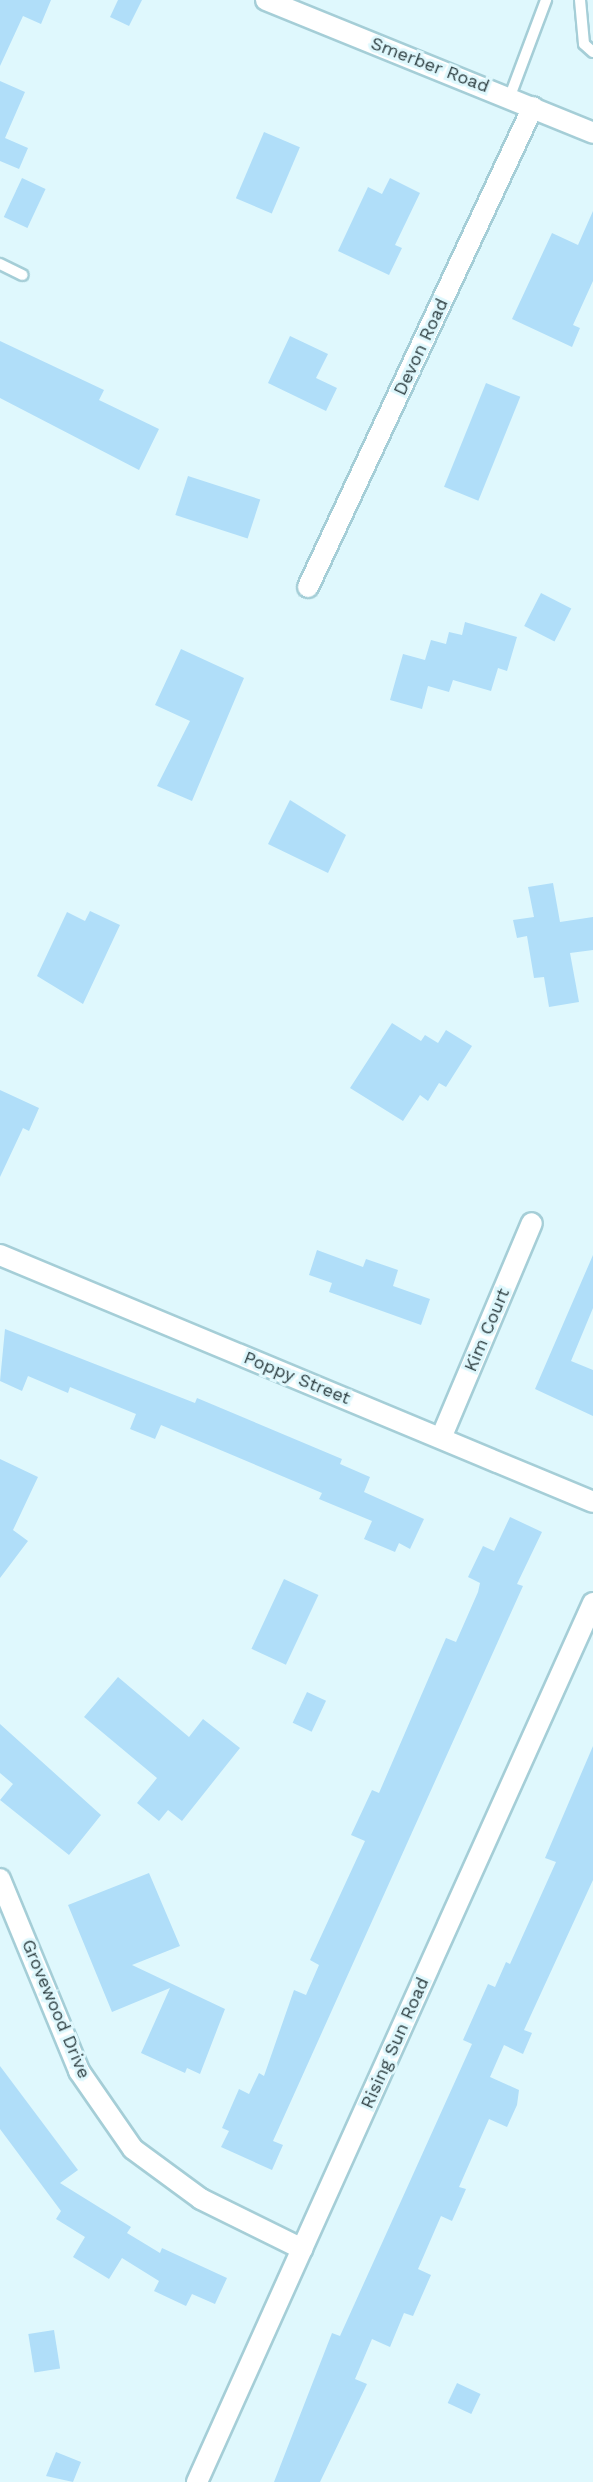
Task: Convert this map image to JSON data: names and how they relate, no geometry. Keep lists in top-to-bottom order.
{
  "streets": {
    "street": [
      "Smerber Road",
      "Devon Road",
      "Kim Court",
      "Poppy Street",
      "Grovewood Drive",
      "Rising Sun Road"
    ]
  },
  "crossings": [
    ["Smerber Road", "Devon Road"],
    ["Kim Court", "Poppy Street"],
    ["Grovewood Drive", "Rising Sun Road"]
  ]
}
